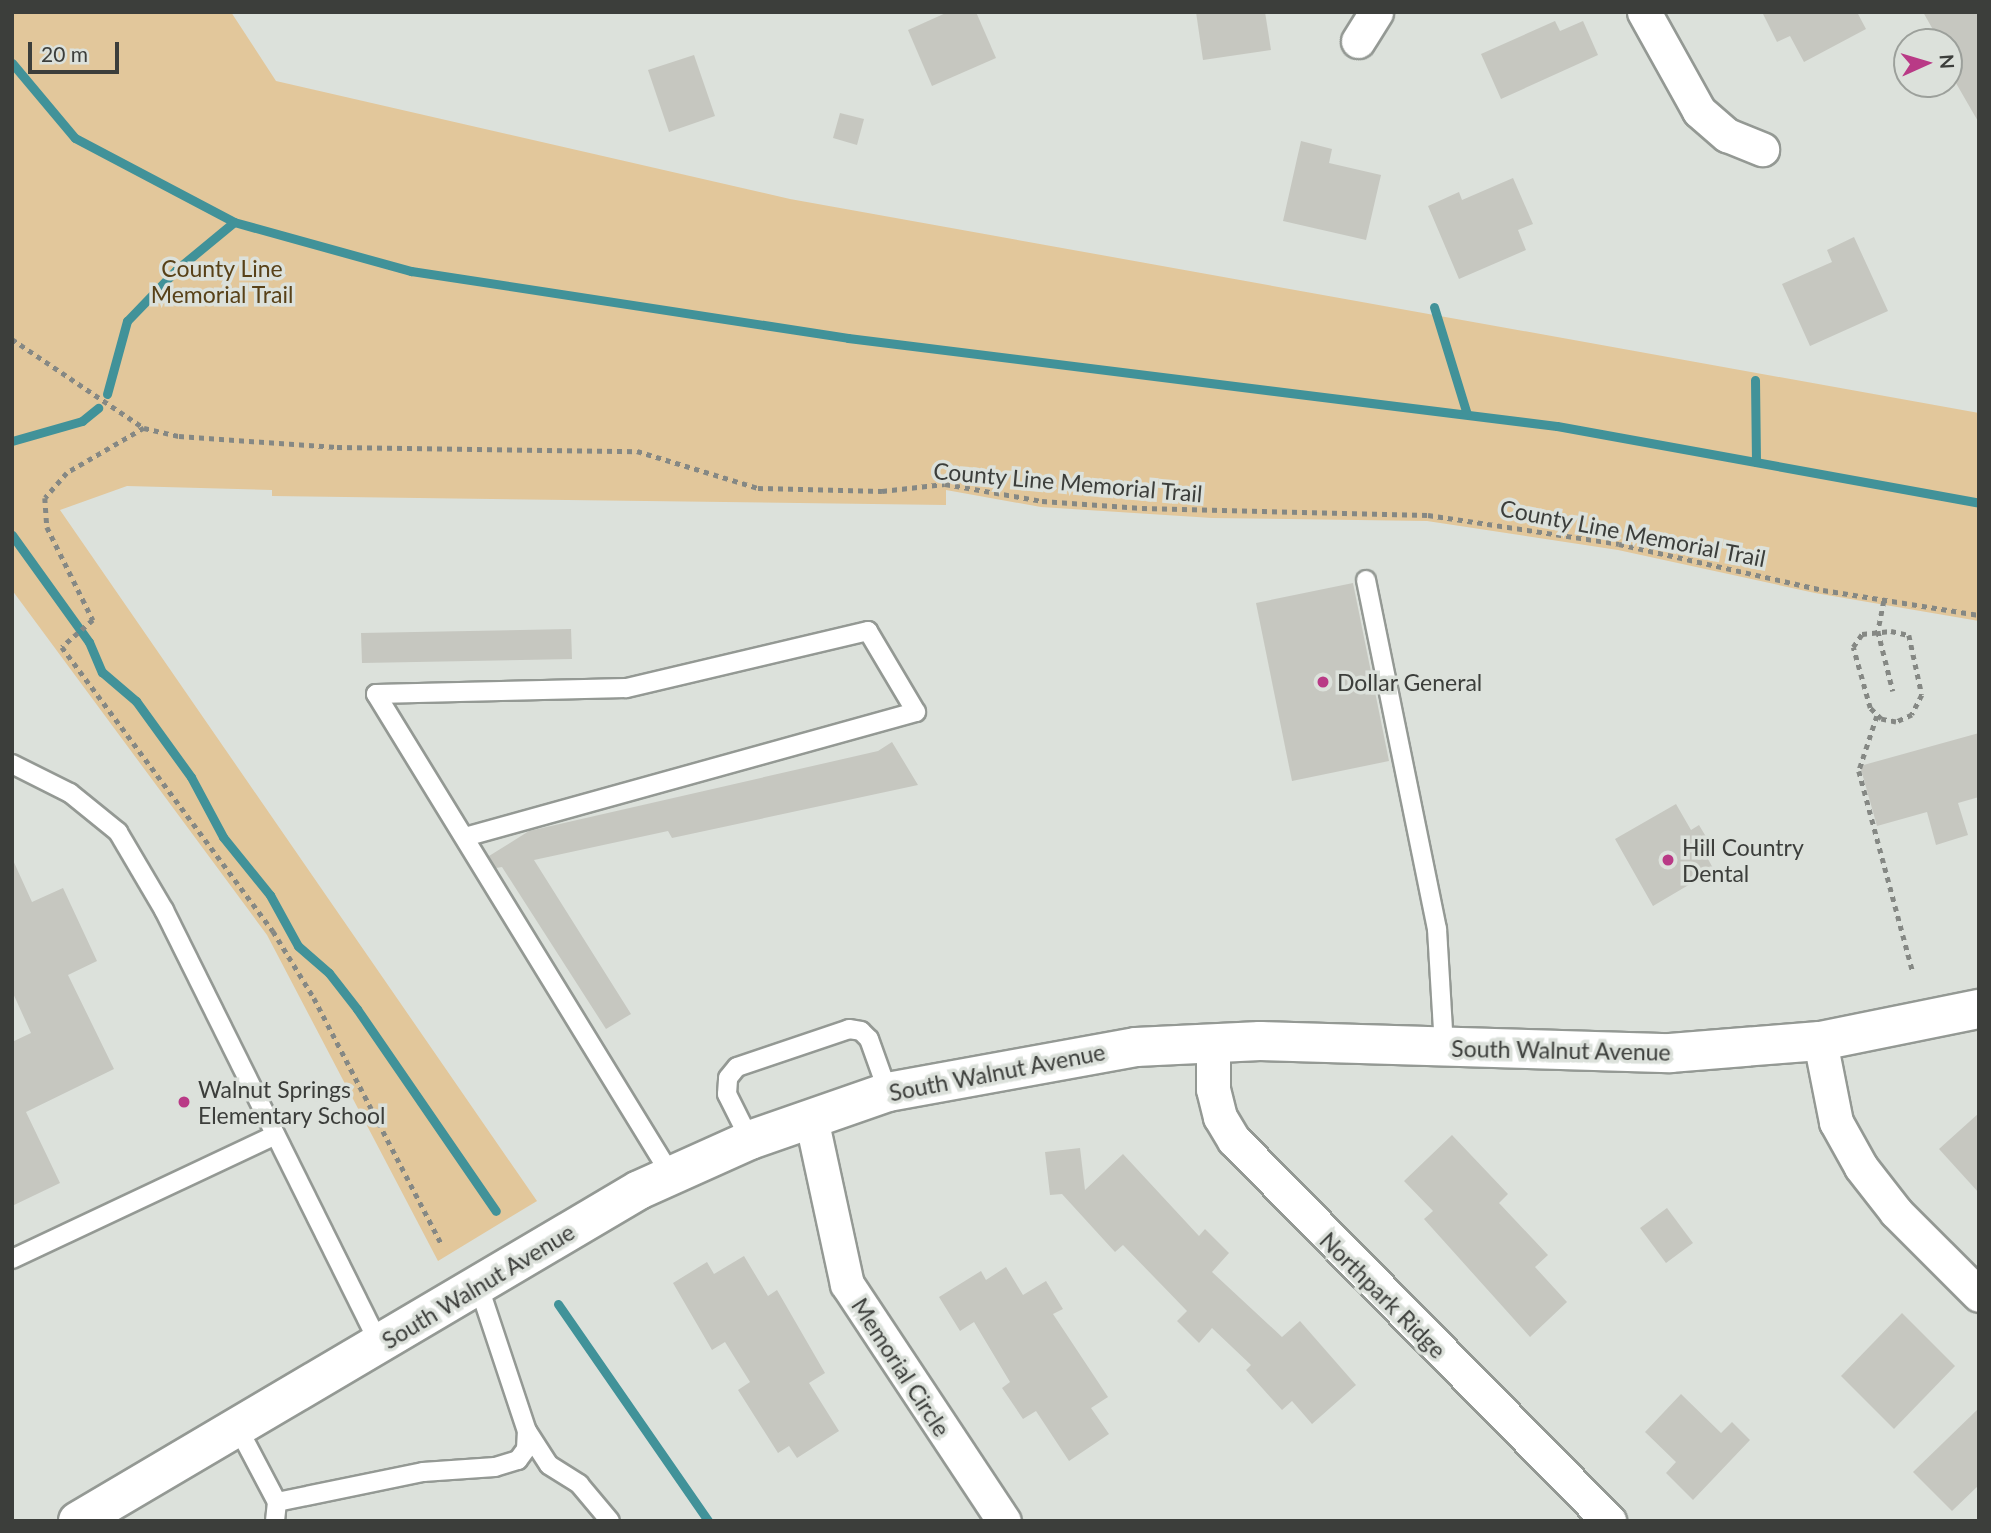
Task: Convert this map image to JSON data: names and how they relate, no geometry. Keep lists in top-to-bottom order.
{
  "streets": {
    "street": ["South Walnut Avenue", "Northpark Ridge", "Memorial Circle"],
    "path": ["County Line Memorial Trail"]
  },
  "crossings": [
    ["South Walnut Avenue", "Northpark Ridge"],
    ["South Walnut Avenue", "Memorial Circle"]
  ],
  "parks": ["County Line Memorial Trail"],
  "places": ["Dollar General", "Hill Country Dental", "Walnut Springs Elementary School"],
  "scale_bar": "20 m",
  "north": "right"
}
